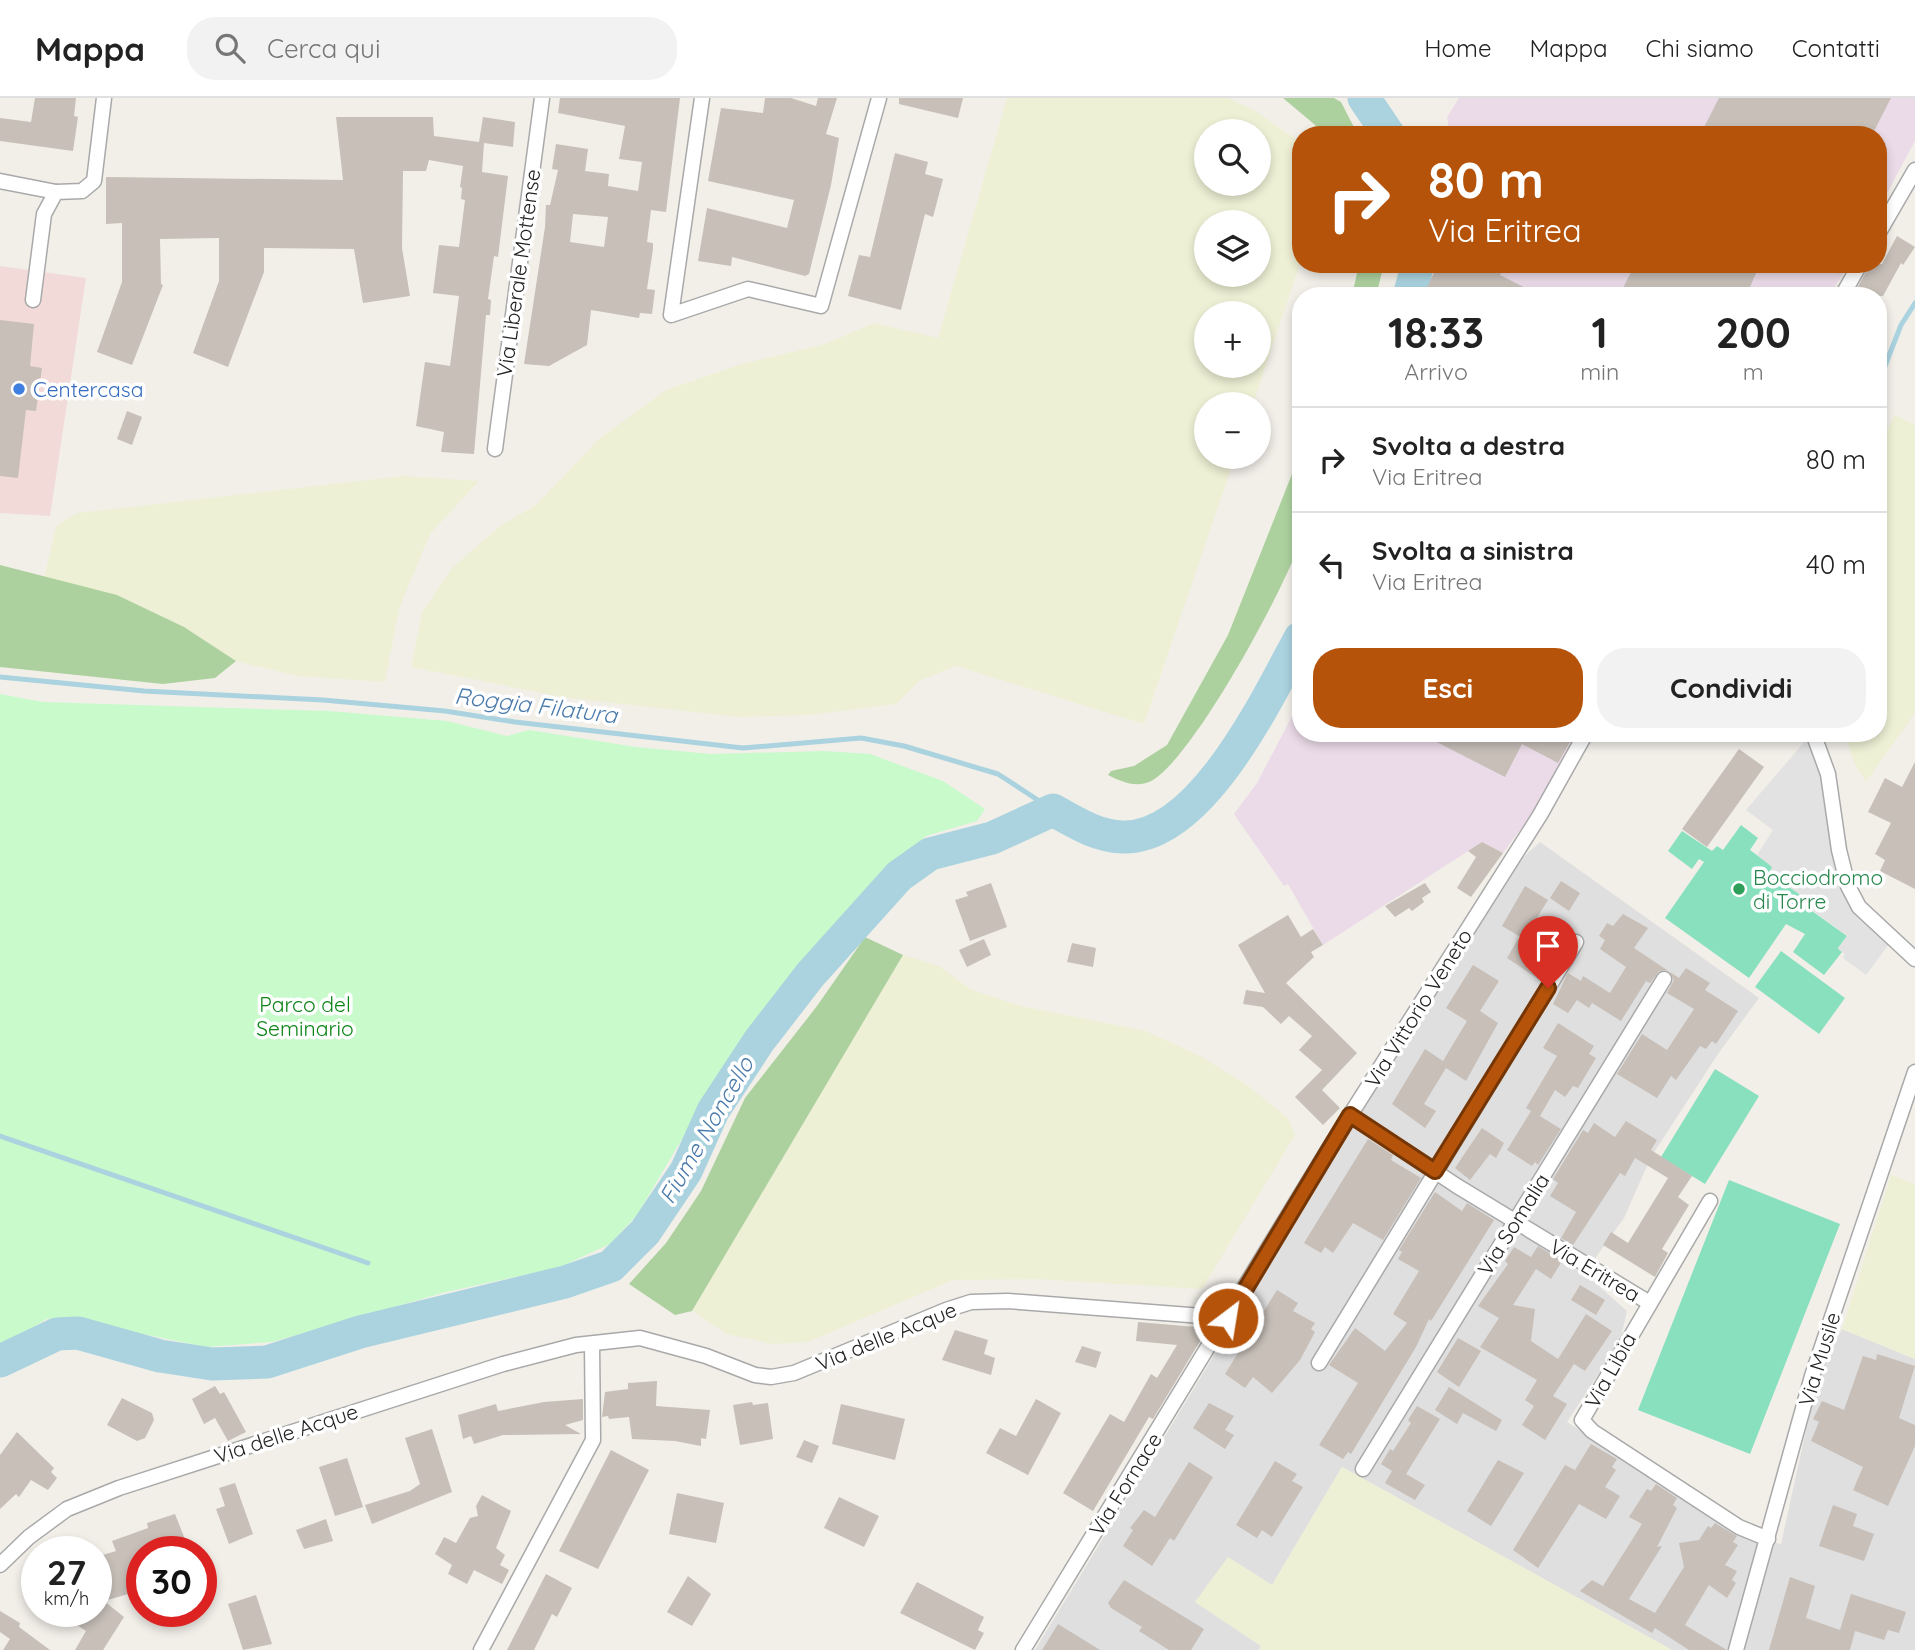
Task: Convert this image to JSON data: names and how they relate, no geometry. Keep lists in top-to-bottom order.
{
  "streets": {
    "street": [
      "Via Liberale Mottense",
      "Via Vittorio Veneto",
      "Via Somalia",
      "Via Eritrea",
      "Via delle Acque",
      "Via Musile",
      "Via Libia",
      "Via Fornace"
    ]
  },
  "crossings": [
    ["Via Vittorio Veneto", "Via Eritrea"],
    ["Via Vittorio Veneto", "Via delle Acque"],
    ["Via Vittorio Veneto", "Via Fornace"],
    ["Via Somalia", "Via Eritrea"],
    ["Via Eritrea", "Via Libia"],
    ["Via delle Acque", "Via Fornace"],
    ["Via Musile", "Via Libia"]
  ],
  "water": ["Roggia Filatura", "Fiume Noncello"],
  "parks": ["Parco del Seminario"],
  "places": ["Centercasa", "Bocciodromo di Torre"],
  "page": {
    "header": "Mappa",
    "search": "Cerca qui",
    "nav": [
      "Home",
      "Mappa",
      "Chi siamo",
      "Contatti"
    ],
    "map_buttons": ["+", "−"],
    "turn": ["80 m", "Via Eritrea"],
    "eta": [
      "18:33",
      "Arrivo",
      "1",
      "min",
      "200",
      "m"
    ],
    "list": [
      {
        "name": "Svolta a destra",
        "note": "Via Eritrea",
        "value": "80 m"
      },
      {
        "name": "Svolta a sinistra",
        "note": "Via Eritrea",
        "value": "40 m"
      }
    ],
    "buttons": ["Esci", "Condividi"],
    "speed": "27 km/h",
    "limit": "30"
  }
}
